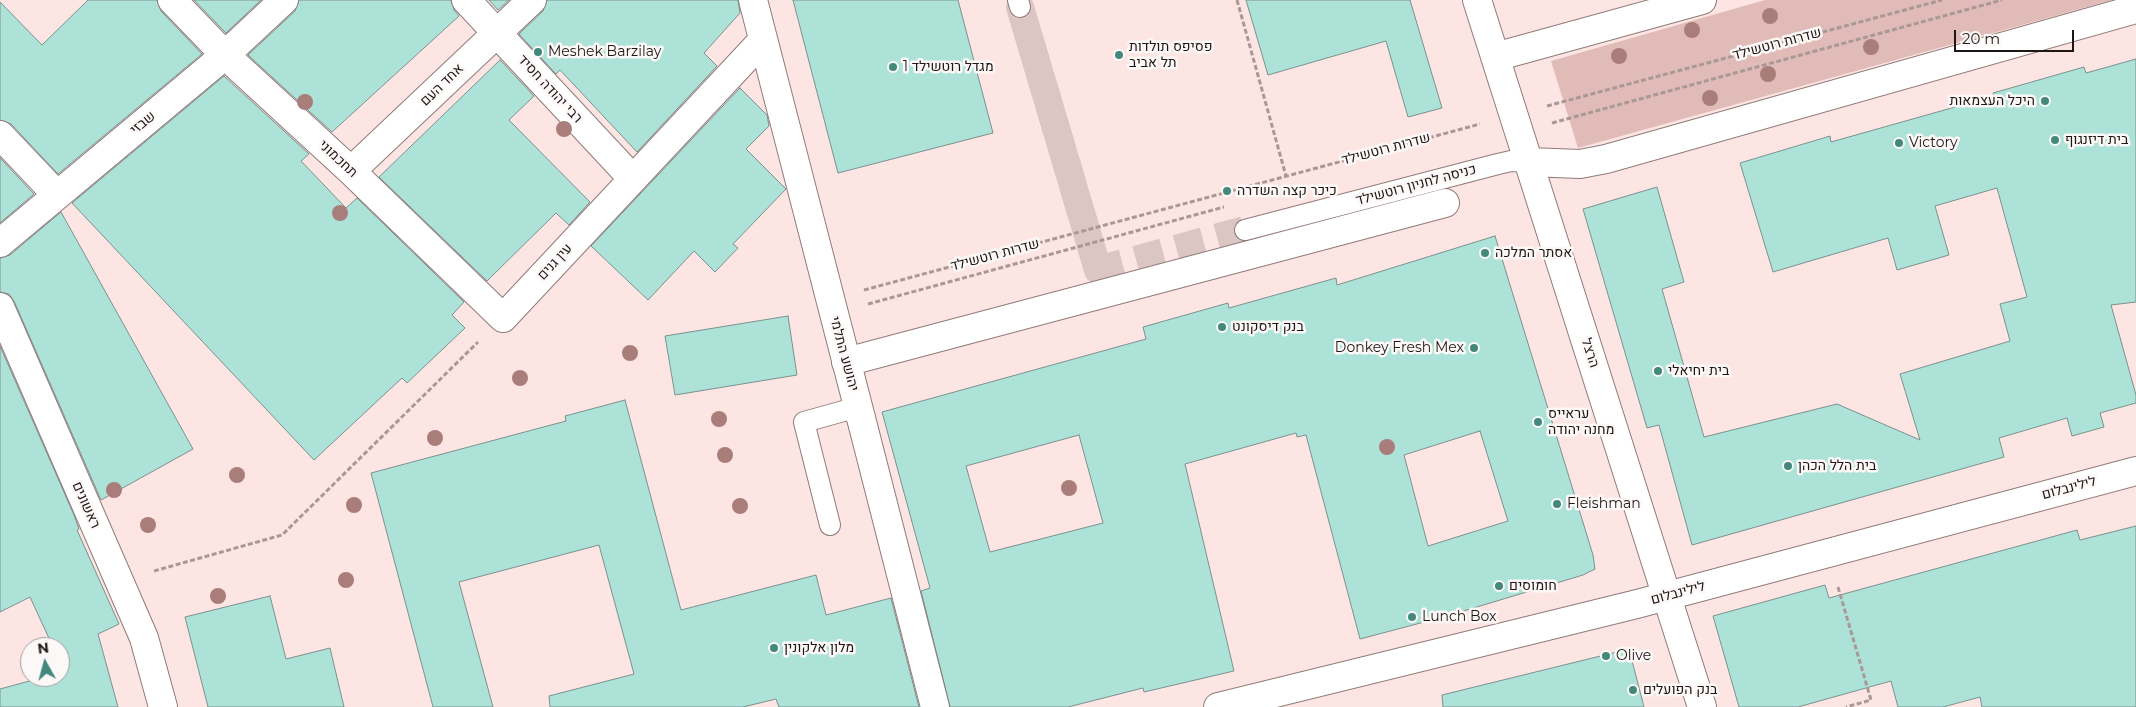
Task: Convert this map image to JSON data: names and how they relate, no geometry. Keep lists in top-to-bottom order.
{
  "streets": {
    "street": [
      "אחד העם",
      "רבי יהודה חסיד",
      "שבזי",
      "תחכמוני",
      "עין גנים",
      "הרצל",
      "יהושע התלמי",
      "לילינבלום",
      "ראשונים"
    ],
    "lane": ["כניסה לחניון רוטשילד"],
    "path": ["שדרות רוטשילד"]
  },
  "crossings": [
    ["שדרות רוטשילד", "הרצל"],
    ["שדרות רוטשילד", "יהושע התלמי"],
    ["אחד העם", "רבי יהודה חסיד"],
    ["אחד העם", "תחכמוני"],
    ["רבי יהודה חסיד", "עין גנים"],
    ["שבזי", "תחכמוני"],
    ["תחכמוני", "עין גנים"],
    ["כניסה לחניון רוטשילד", "הרצל"],
    ["עין גנים", "יהושע התלמי"],
    ["הרצל", "לילינבלום"]
  ],
  "places": [
    "Meshek Barzilay",
    "פסיפס תולדות תל אביב",
    "מגדל רוטשילד 1",
    "היכל העצמאות",
    "בית דיזנגוף",
    "Victory",
    "כיכר קצה השדרה",
    "אסתר המלכה",
    "בנק דיסקונט",
    "Donkey Fresh Mex",
    "בית יחיאלי",
    "עראייס מחנה יהודה",
    "בית הלל הכהן",
    "Fleishman",
    "חומוסים",
    "Lunch Box",
    "מלון אלקונין",
    "Olive",
    "בנק הפועלים"
  ],
  "scale_bar": "20 m",
  "north": "top"
}
